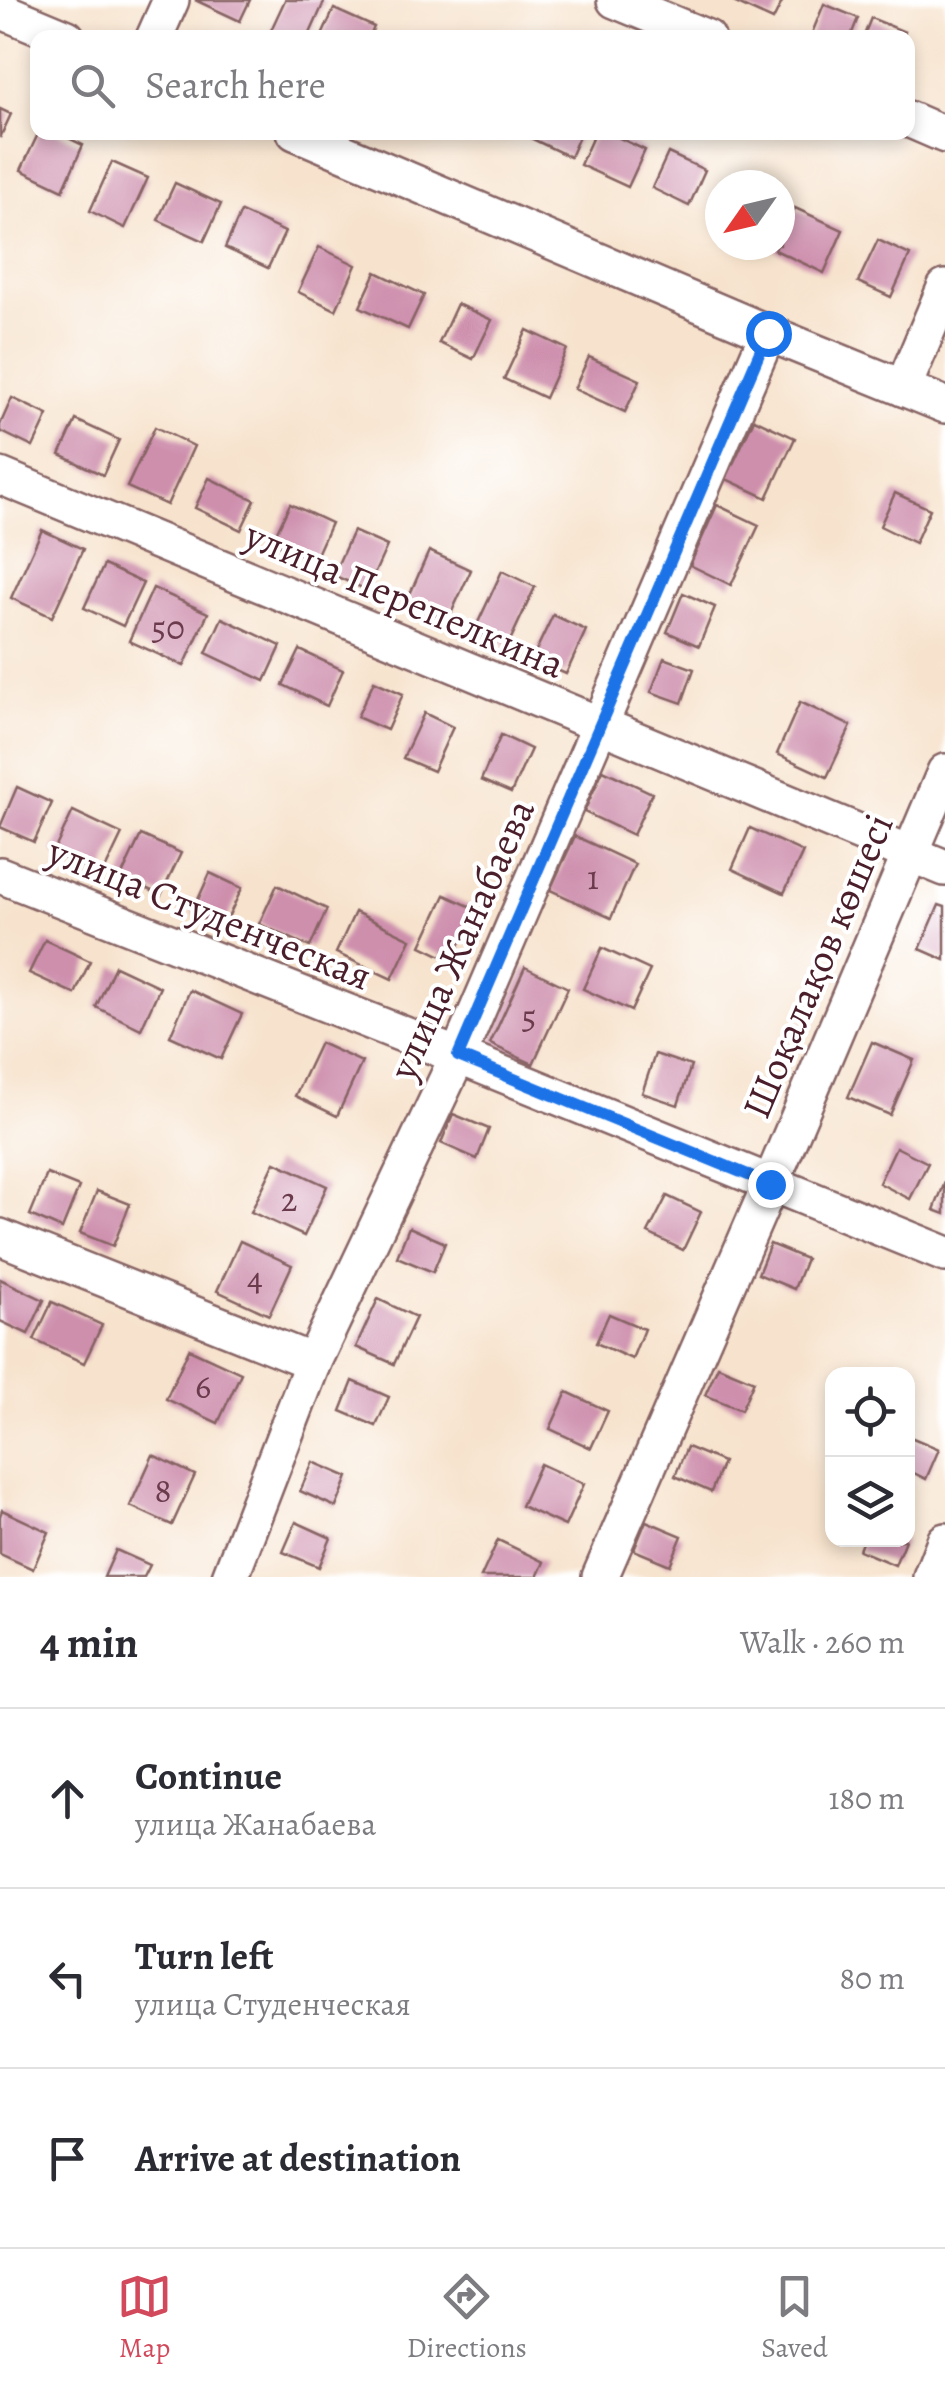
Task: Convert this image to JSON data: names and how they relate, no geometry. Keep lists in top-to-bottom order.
{
  "streets": {
    "street": [
      "улица Перепелкина",
      "улица Студенческая",
      "улица Жанабаева",
      "Шоқалақов көшесі"
    ]
  },
  "crossings": [
    ["улица Перепелкина", "улица Жанабаева"],
    ["улица Перепелкина", "Шоқалақов көшесі"],
    ["улица Студенческая", "улица Жанабаева"],
    ["улица Студенческая", "Шоқалақов көшесі"]
  ],
  "house_numbers": [
    "50",
    "1",
    "5",
    "2",
    "4",
    "6",
    "8"
  ],
  "north": "bottom left",
  "page": {
    "search": "Search here",
    "heading": ["4 min", "Walk · 260 m"],
    "list": [
      ["Continue", "улица Жанабаева", "180 m"],
      ["Turn left", "улица Студенческая", "80 m"],
      "Arrive at destination"
    ],
    "nav": ["Map", "Directions", "Saved"]
  }
}
